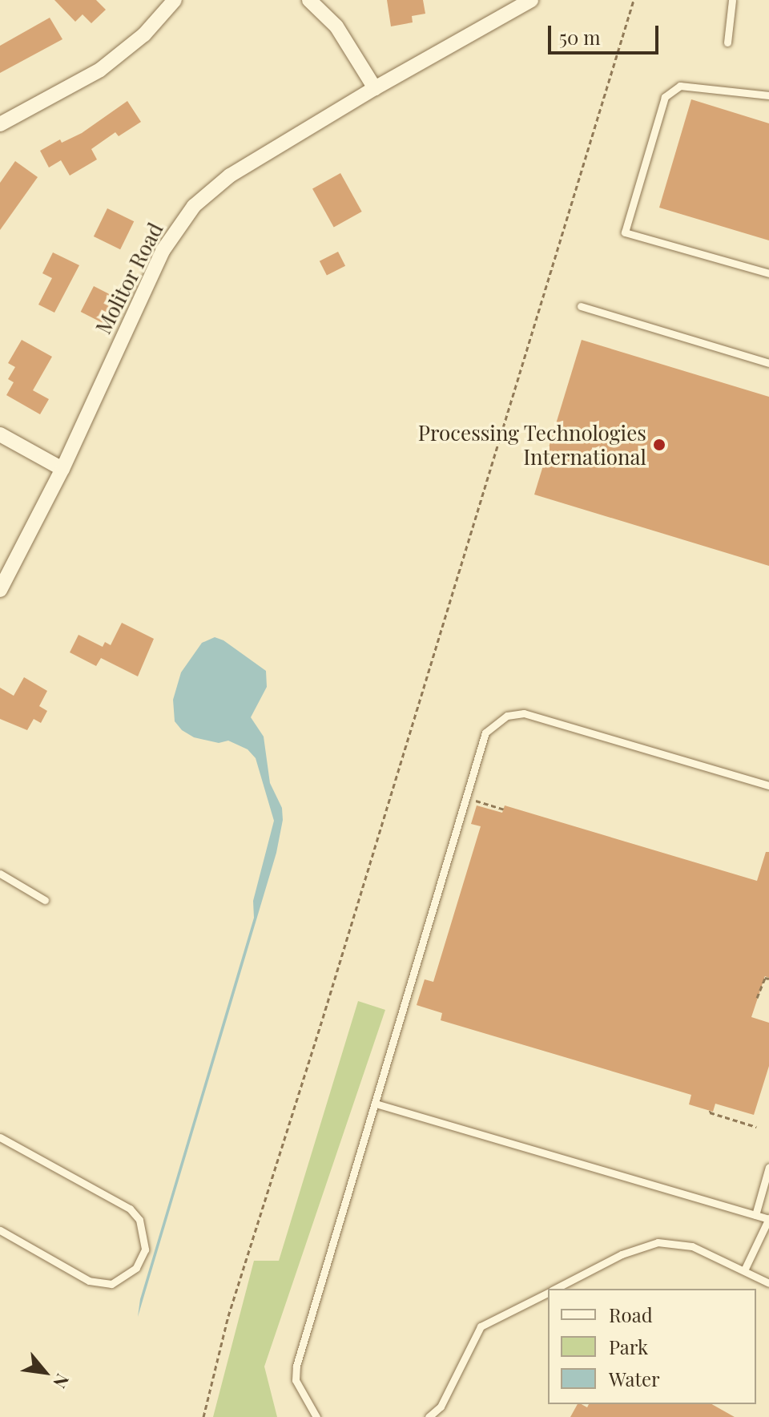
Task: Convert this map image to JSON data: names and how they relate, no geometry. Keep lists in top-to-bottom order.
{
  "streets": {
    "street": ["Molitor Road"]
  },
  "places": ["Processing Technologies International"],
  "legend": ["Road", "Park", "Water"],
  "scale_bar": "50 m",
  "north": "bottom right"
}
